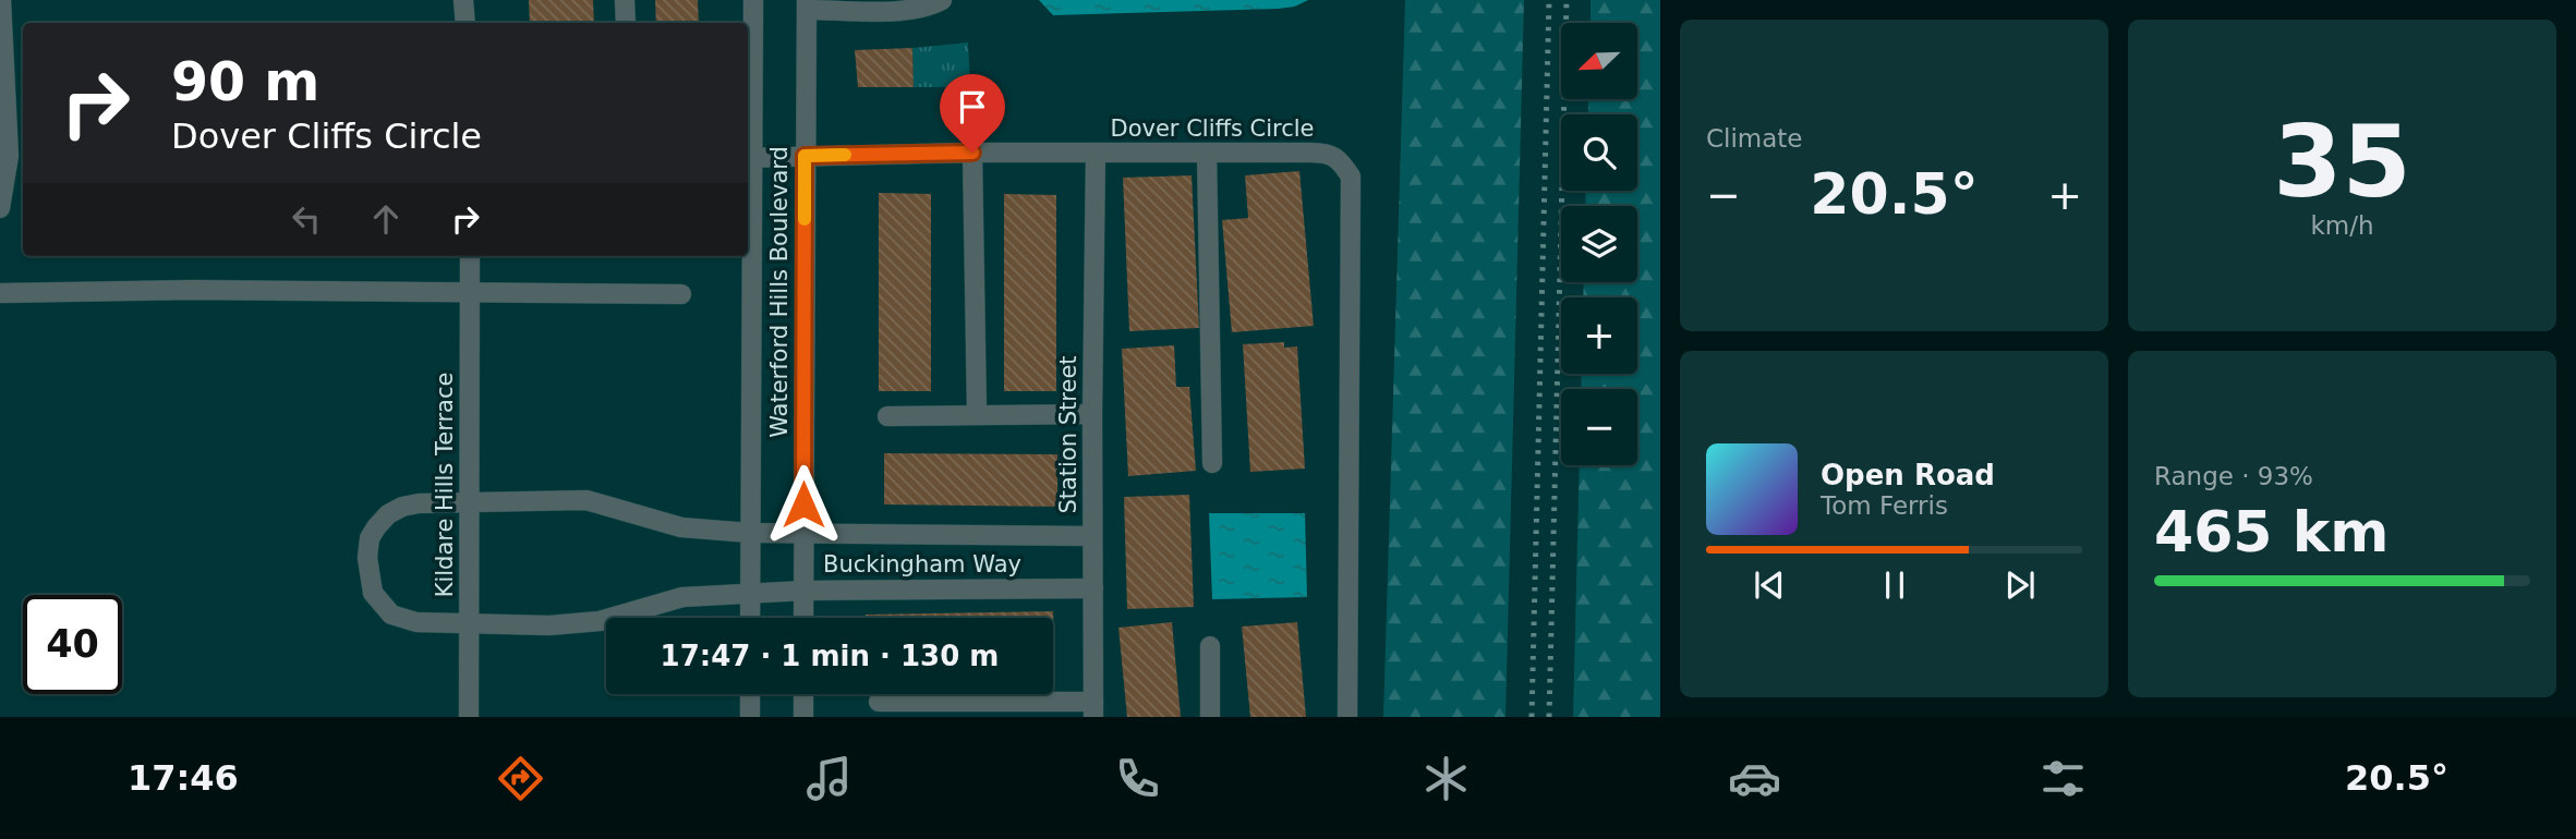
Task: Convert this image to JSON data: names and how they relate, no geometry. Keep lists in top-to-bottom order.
{
  "streets": {
    "street": [
      "Dover Cliffs Circle",
      "Waterford Hills Boulevard",
      "Station Street",
      "Kildare Hills Terrace",
      "Buckingham Way"
    ]
  },
  "crossings": [
    ["Dover Cliffs Circle", "Waterford Hills Boulevard"],
    ["Dover Cliffs Circle", "Station Street"],
    ["Waterford Hills Boulevard", "Buckingham Way"],
    ["Station Street", "Buckingham Way"],
    ["Kildare Hills Terrace", "Buckingham Way"]
  ],
  "north": "bottom left",
  "page": {
    "tile": [
      "Climate",
      ["35", "km/h"],
      ["Range · 93%", "465 km"]
    ],
    "map_buttons": ["+", "−"],
    "turn": ["90 m", "Dover Cliffs Circle"],
    "heat": ["−", "20.5°", "+"],
    "song": ["Open Road", "Tom Ferris"],
    "limit": "40",
    "trip": "17:47 · 1 min · 130 m",
    "tabs": ["17:46", "20.5°"]
  }
}
